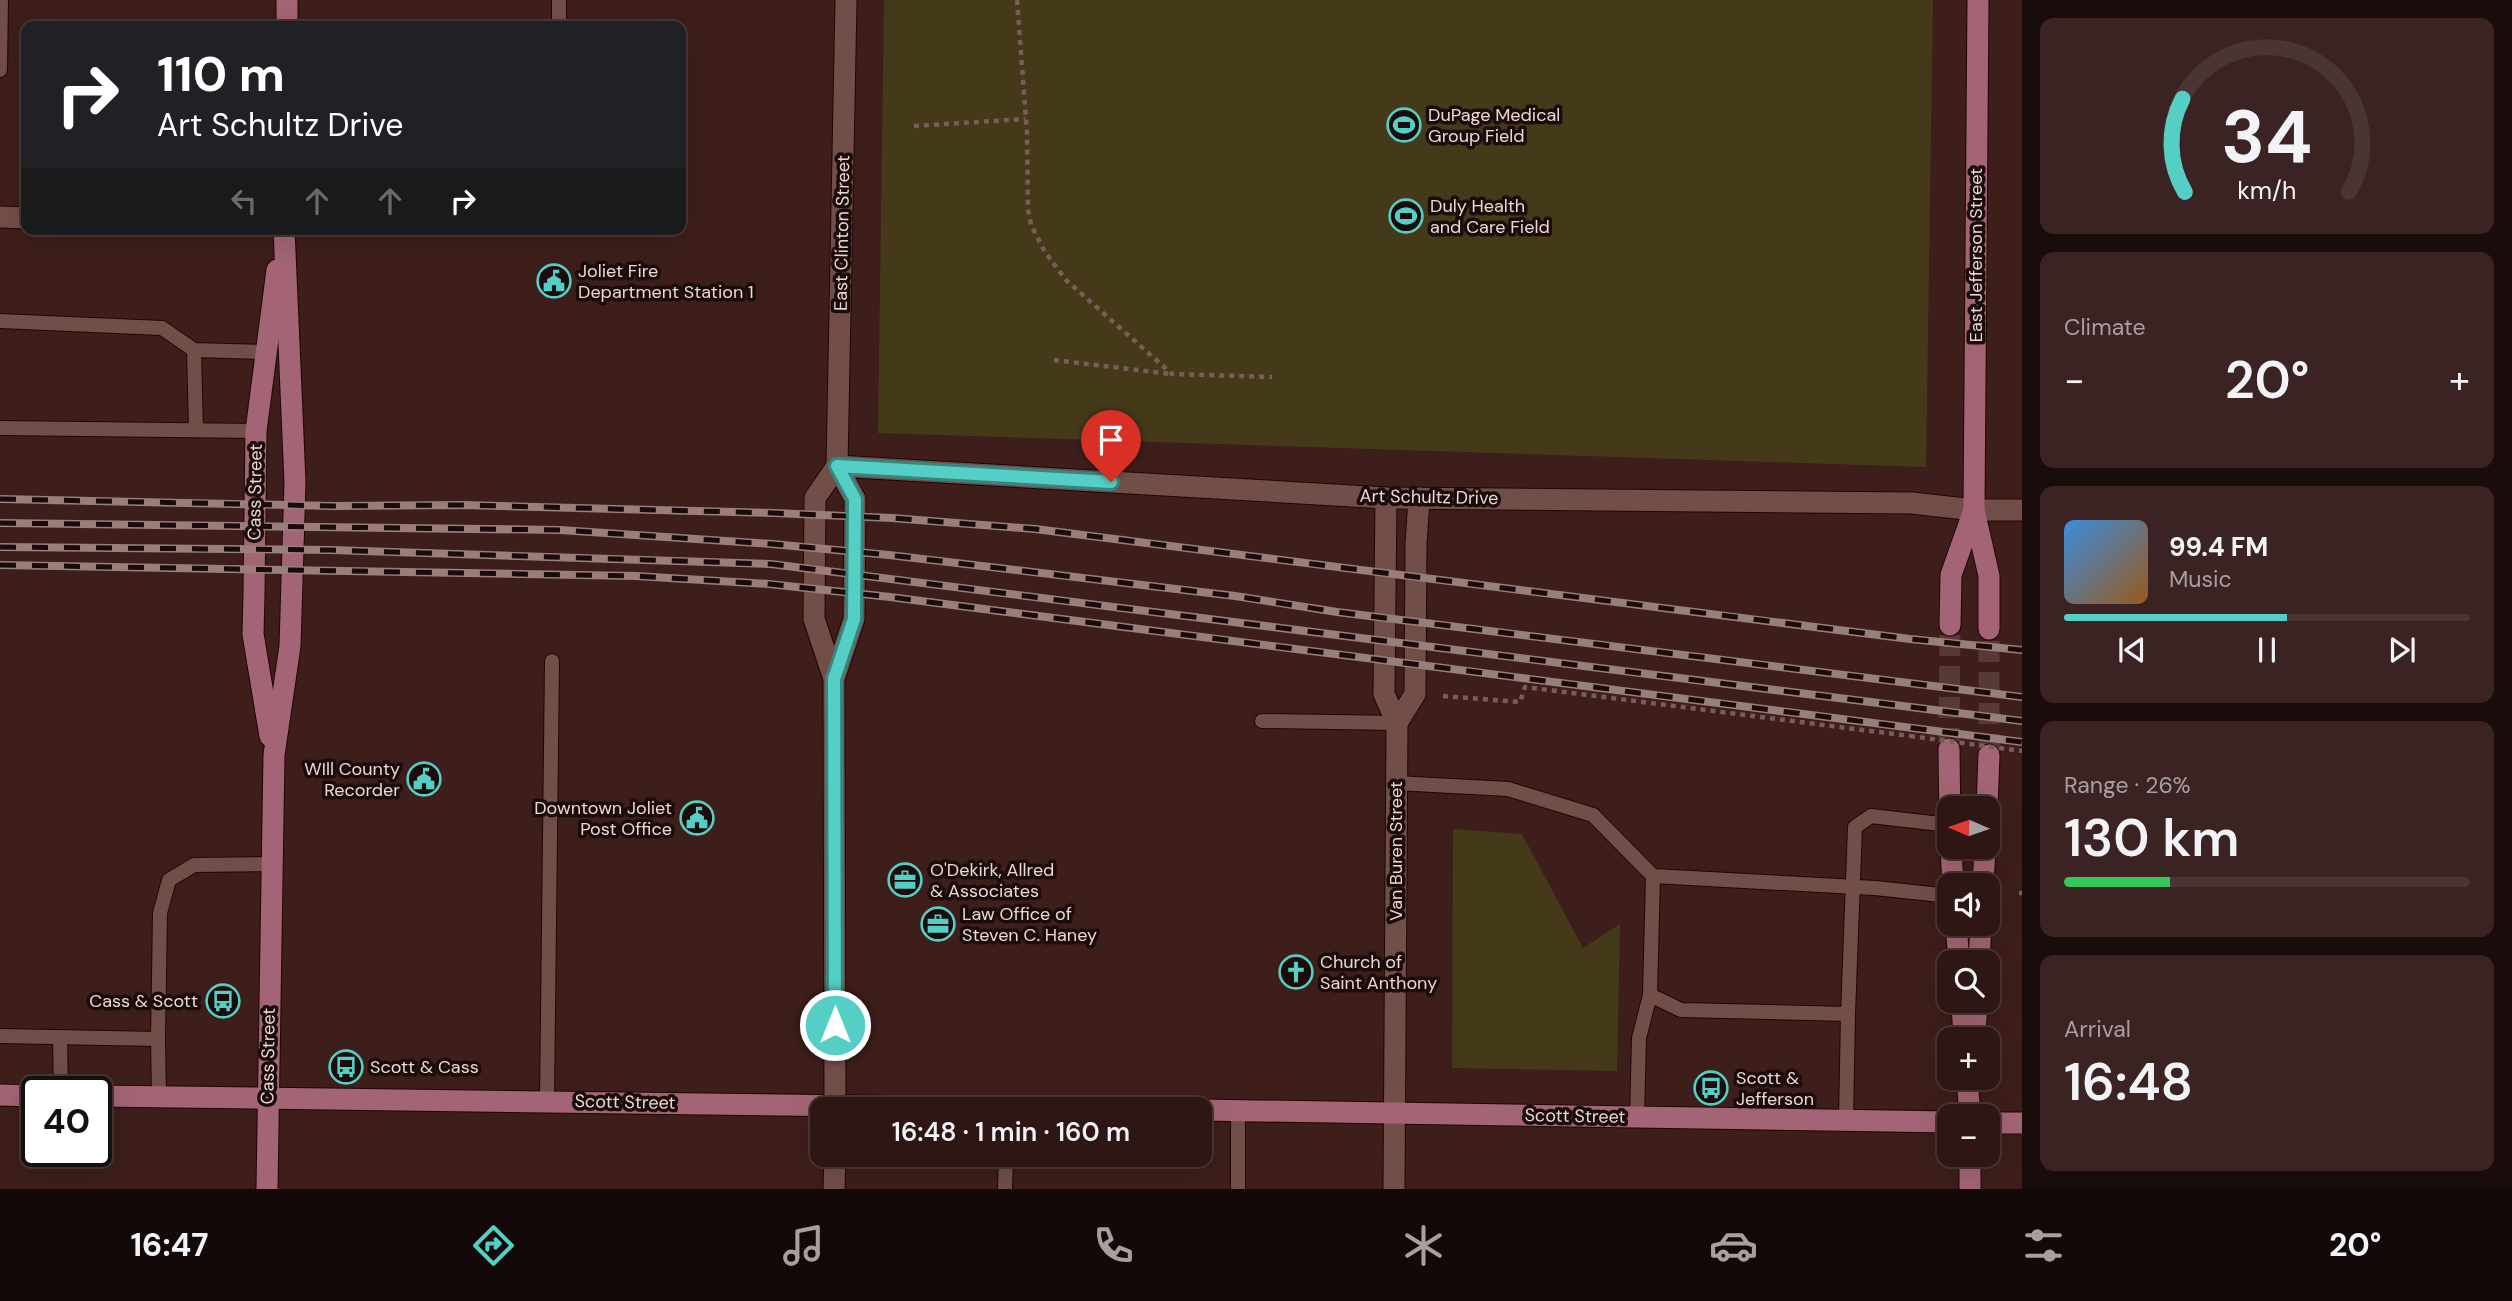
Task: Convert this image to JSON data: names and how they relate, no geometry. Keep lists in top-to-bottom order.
{
  "streets": {
    "main road": ["East Jefferson Street", "Cass Street", "Scott Street"],
    "street": ["East Clinton Street", "Art Schultz Drive", "Van Buren Street"]
  },
  "crossings": [
    ["East Clinton Street", "Art Schultz Drive"],
    ["East Jefferson Street", "Art Schultz Drive"],
    ["Cass Street", "Scott Street"],
    ["Art Schultz Drive", "Van Buren Street"],
    ["Van Buren Street", "Scott Street"]
  ],
  "places": {
    "sports": ["DuPage Medical Group Field", "Duly Health and Care Field"],
    "public building": ["Joliet Fire Department Station 1", "WIll County Recorder", "Downtown Joliet Post Office"],
    "office": ["O'Dekirk, Allred & Associates", "Law Office of Steven C. Haney"],
    "church": ["Church of Saint Anthony"],
    "bus stop": ["Cass & Scott", "Scott & Cass", "Scott & Jefferson"]
  },
  "north": "left",
  "page": {
    "turn": ["110 m", "Art Schultz Drive"],
    "tile": [
      "Climate",
      ["Range · 26%", "130 km"],
      ["Arrival", "16:48"]
    ],
    "heat": ["−", "20°", "+"],
    "song": ["99.4 FM", "Music"],
    "map_buttons": ["+", "−"],
    "limit": "40",
    "trip": "16:48 · 1 min · 160 m",
    "tabs": ["16:47", "20°"],
    "gauge": ["34", "km/h"]
  }
}
